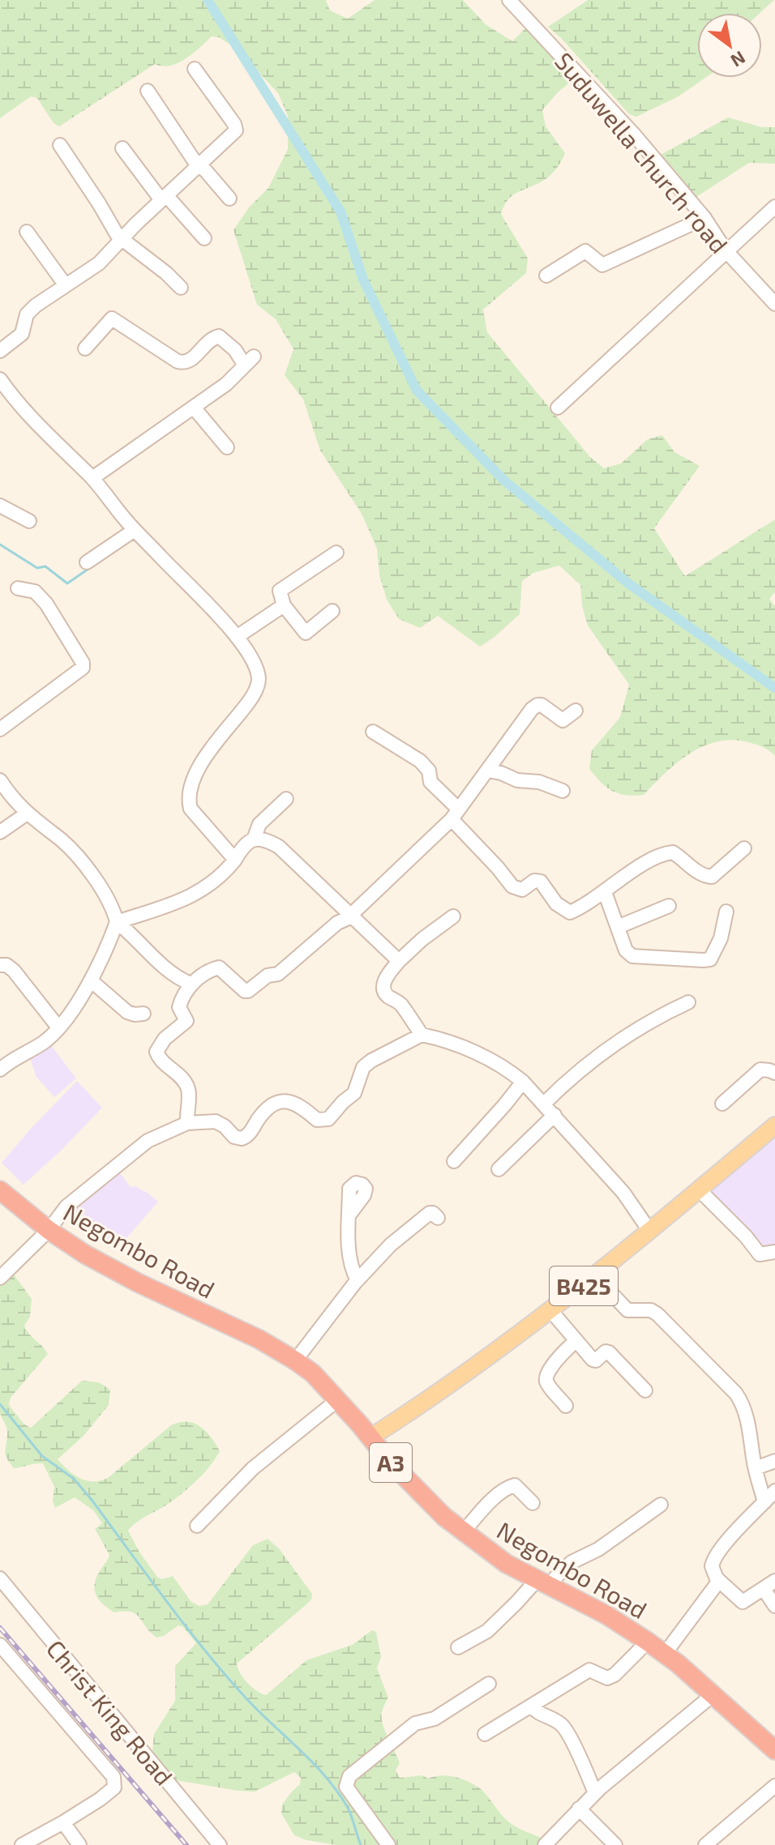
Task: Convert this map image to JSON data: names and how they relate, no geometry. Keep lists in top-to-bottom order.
{
  "streets": {
    "highway": ["Negombo Road", "A3"],
    "main road": ["B425"],
    "street": ["Suduwella church road", "Christ King Road"]
  },
  "crossings": [
    ["Negombo Road", "B425"]
  ],
  "north": "bottom right"
}
